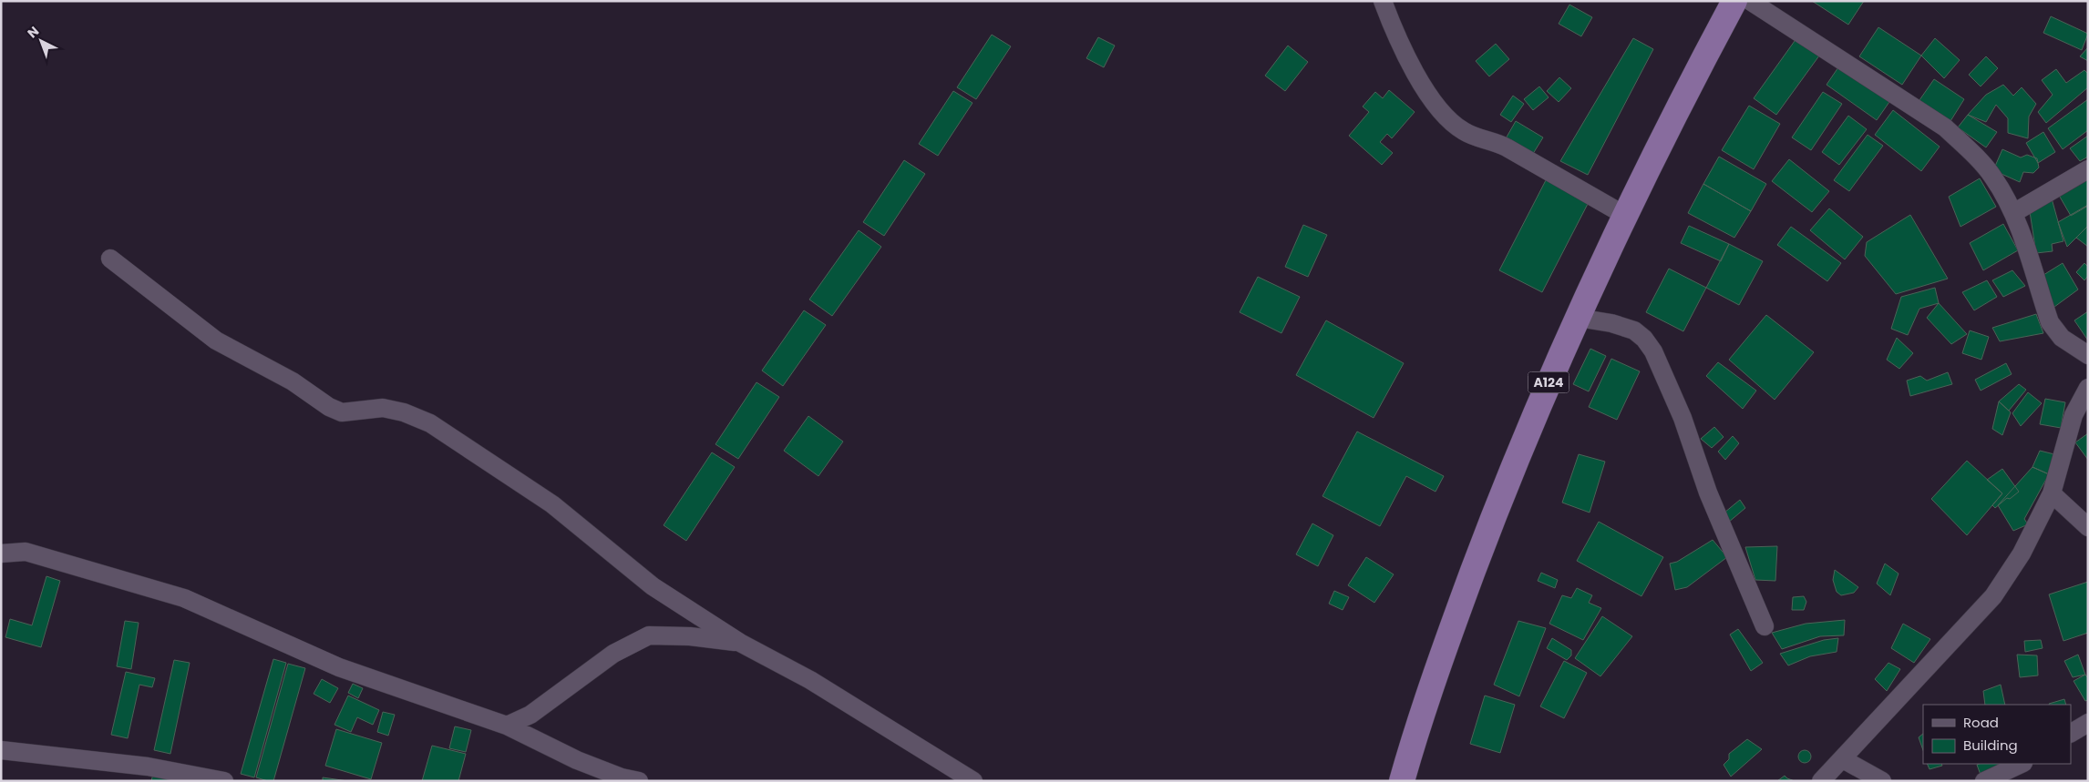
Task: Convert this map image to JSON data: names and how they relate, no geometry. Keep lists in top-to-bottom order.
{
  "streets": {
    "highway": ["A124"]
  },
  "legend": ["Road", "Building"],
  "north": "top left"
}
